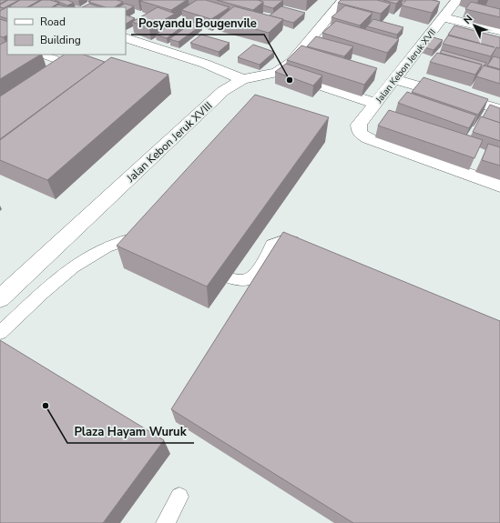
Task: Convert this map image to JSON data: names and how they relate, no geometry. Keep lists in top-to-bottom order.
{
  "streets": {
    "street": ["Jalan Kebon Jeruk XVII", "Jalan Kebon Jeruk XVIII"]
  },
  "places": ["Posyandu Bougenvile", "Plaza Hayam Wuruk"],
  "legend": ["Road", "Building"],
  "north": "top left"
}
